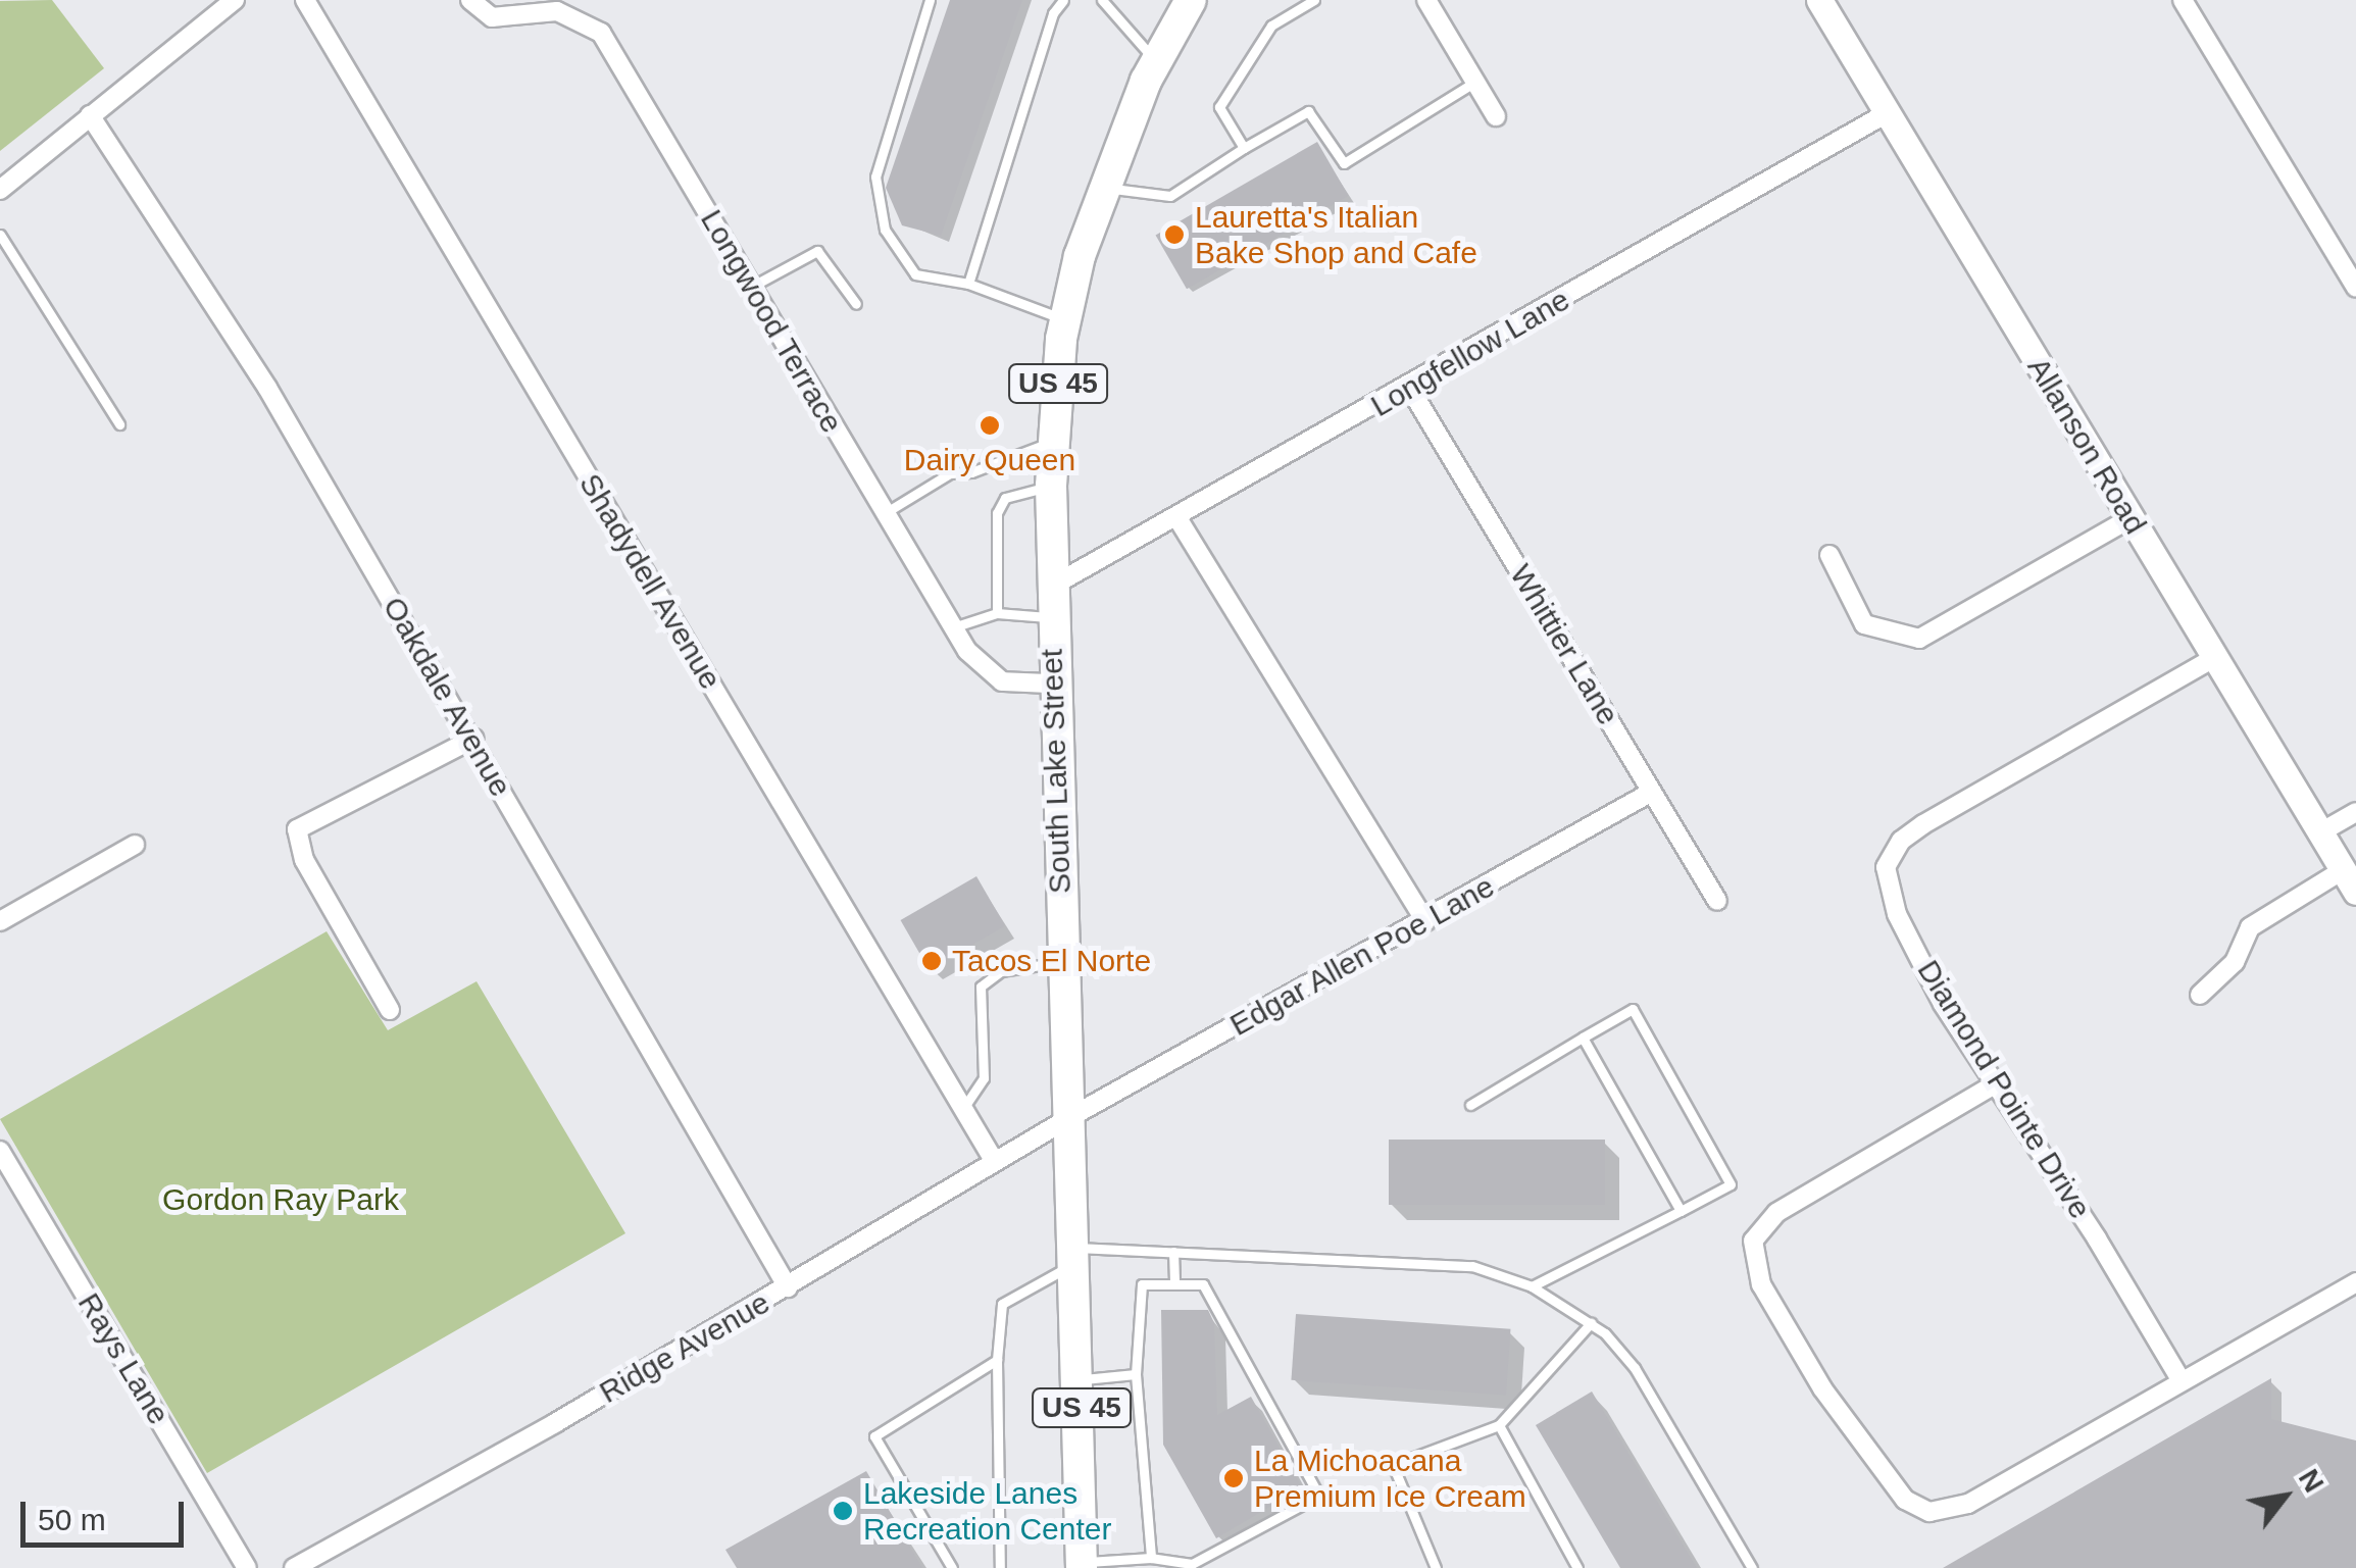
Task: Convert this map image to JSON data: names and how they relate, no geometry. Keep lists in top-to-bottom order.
{
  "streets": {
    "main road": ["US 45", "South Lake Street"],
    "street": [
      "Longwood Terrace",
      "Longfellow Lane",
      "Allanson Road",
      "Shadydell Avenue",
      "Whittier Lane",
      "Oakdale Avenue",
      "Edgar Allen Poe Lane",
      "Diamond Pointe Drive",
      "Ridge Avenue",
      "Rays Lane"
    ]
  },
  "crossings": [
    ["Longwood Terrace", "South Lake Street"],
    ["Longfellow Lane", "Allanson Road"],
    ["Longfellow Lane", "Whittier Lane"],
    ["Longfellow Lane", "South Lake Street"],
    ["Allanson Road", "Diamond Pointe Drive"],
    ["Shadydell Avenue", "Ridge Avenue"],
    ["Whittier Lane", "Edgar Allen Poe Lane"],
    ["Oakdale Avenue", "Ridge Avenue"],
    ["South Lake Street", "Edgar Allen Poe Lane"],
    ["South Lake Street", "Ridge Avenue"],
    ["Edgar Allen Poe Lane", "Ridge Avenue"]
  ],
  "parks": ["Gordon Ray Park"],
  "places": [
    "Lauretta's Italian Bake Shop and Cafe",
    "Dairy Queen",
    "Tacos El Norte",
    "La Michoacana Premium Ice Cream",
    "Lakeside Lanes Recreation Center"
  ],
  "scale_bar": "50 m",
  "north": "top right"
}
